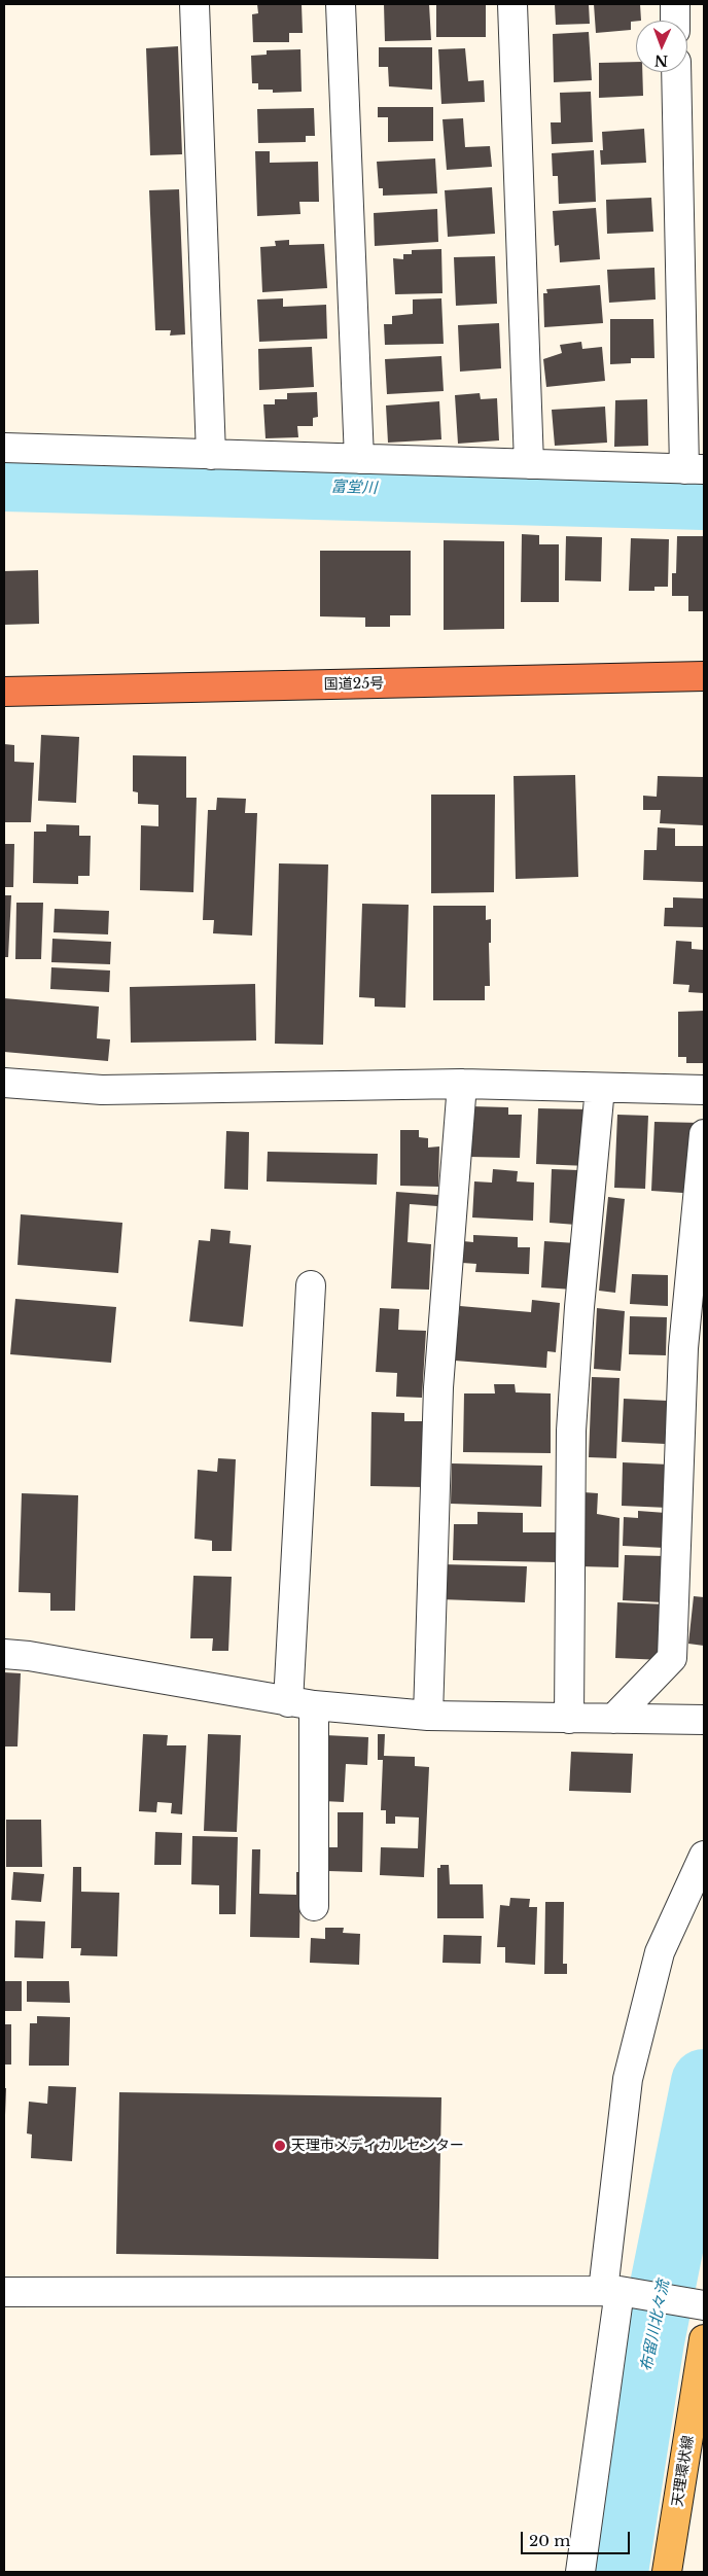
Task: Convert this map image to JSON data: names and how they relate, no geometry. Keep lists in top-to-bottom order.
{
  "streets": {
    "highway": ["国道25号"],
    "main road": ["天理環状線"]
  },
  "water": ["富堂川", "布留川北々流"],
  "places": ["天理市メディカルセンター"],
  "scale_bar": "20 m",
  "north": "bottom"
}
